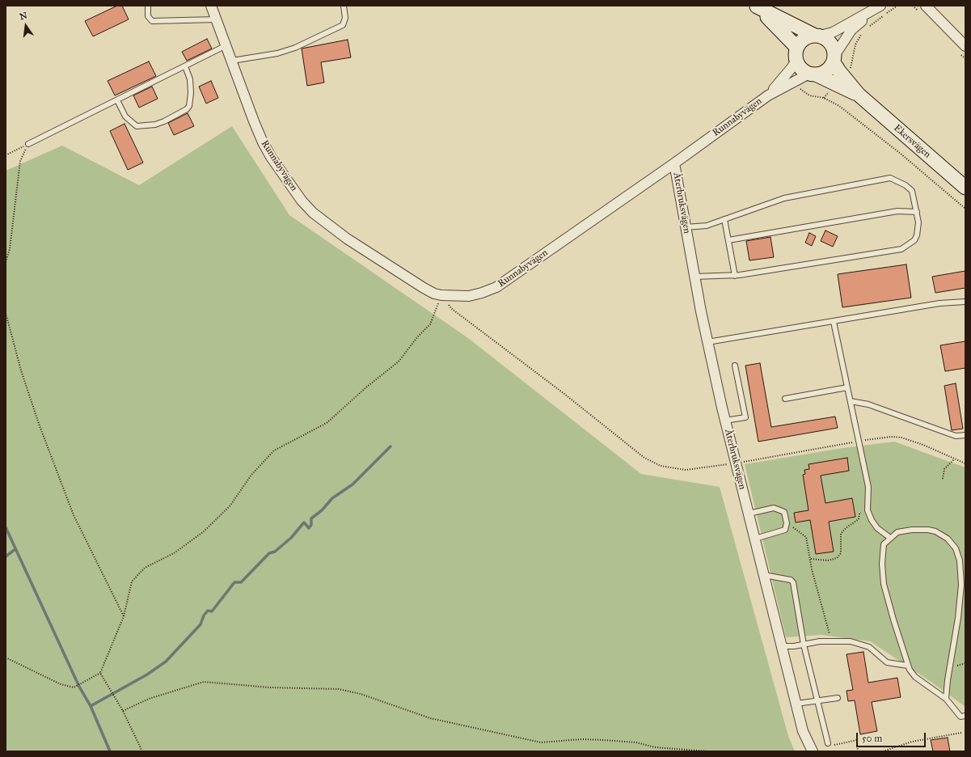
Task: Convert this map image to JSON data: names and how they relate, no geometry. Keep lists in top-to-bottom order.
{
  "streets": {
    "main road": ["Ekersvägen"],
    "street": ["Runnabyvägen", "Återbruksvägen"]
  },
  "crossings": [
    ["Runnabyvägen", "Ekersvägen"],
    ["Runnabyvägen", "Återbruksvägen"]
  ],
  "scale_bar": "50 m",
  "north": "top"
}
